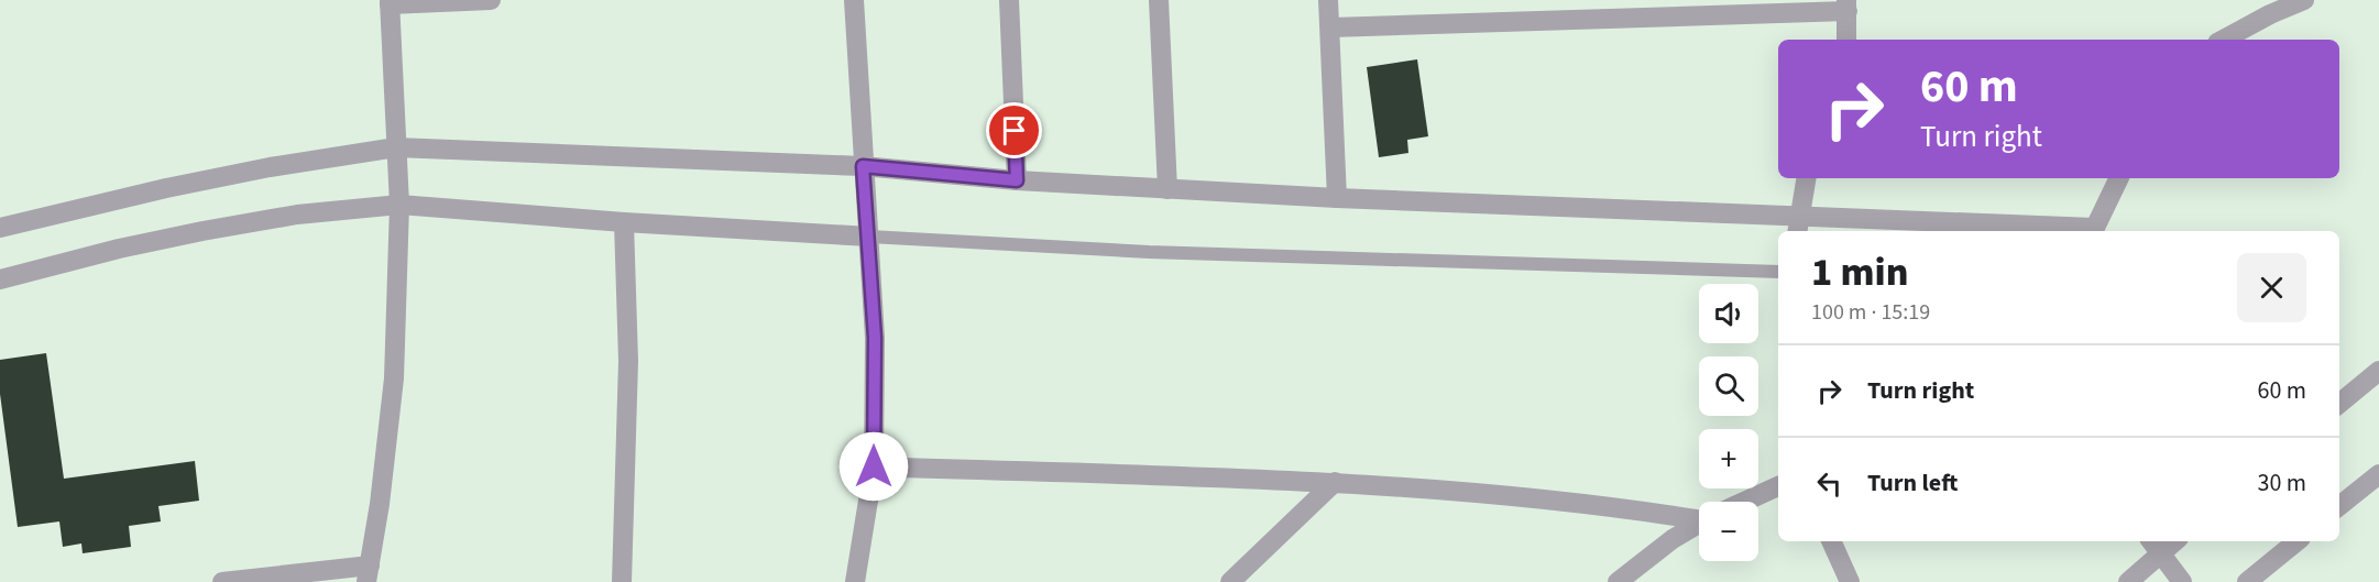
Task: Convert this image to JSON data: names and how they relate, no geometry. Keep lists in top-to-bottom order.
{
  "page": {
    "turn": ["60 m", "Turn right"],
    "heading": ["1 min", "100 m · 15:19"],
    "map_buttons": ["+", "−"],
    "list": [
      {
        "name": "Turn right",
        "value": "60 m"
      },
      {
        "name": "Turn left",
        "value": "30 m"
      }
    ]
  }
}
